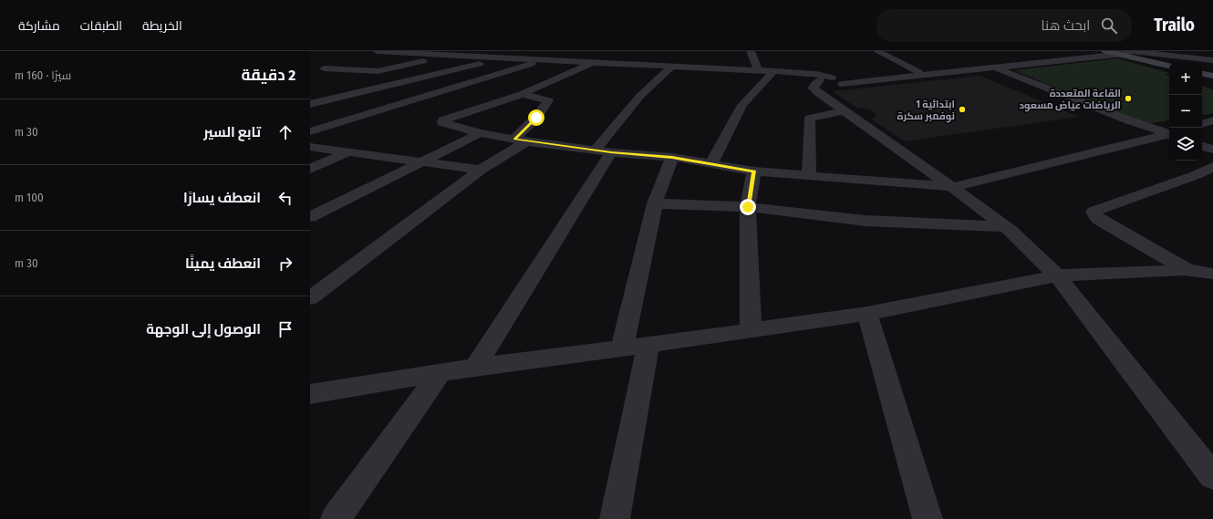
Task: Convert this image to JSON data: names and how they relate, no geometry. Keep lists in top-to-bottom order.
{
  "places": ["القاعة المتعددة الرياضات عياض مسعود", "ابتدائية 1 نوفمبر سكرة"],
  "page": {
    "header": "Trailo",
    "search": "ابحث هنا",
    "nav": ["الخريطة", "الطبقات", "مشاركة"],
    "heading": ["2 دقيقة", "سيرًا · 160 m"],
    "map_buttons": ["+", "−"],
    "list": [
      ["تابع السير", "30 m"],
      ["انعطف يسارًا", "100 m"],
      ["انعطف يمينًا", "30 m"],
      "الوصول إلى الوجهة"
    ]
  }
}
